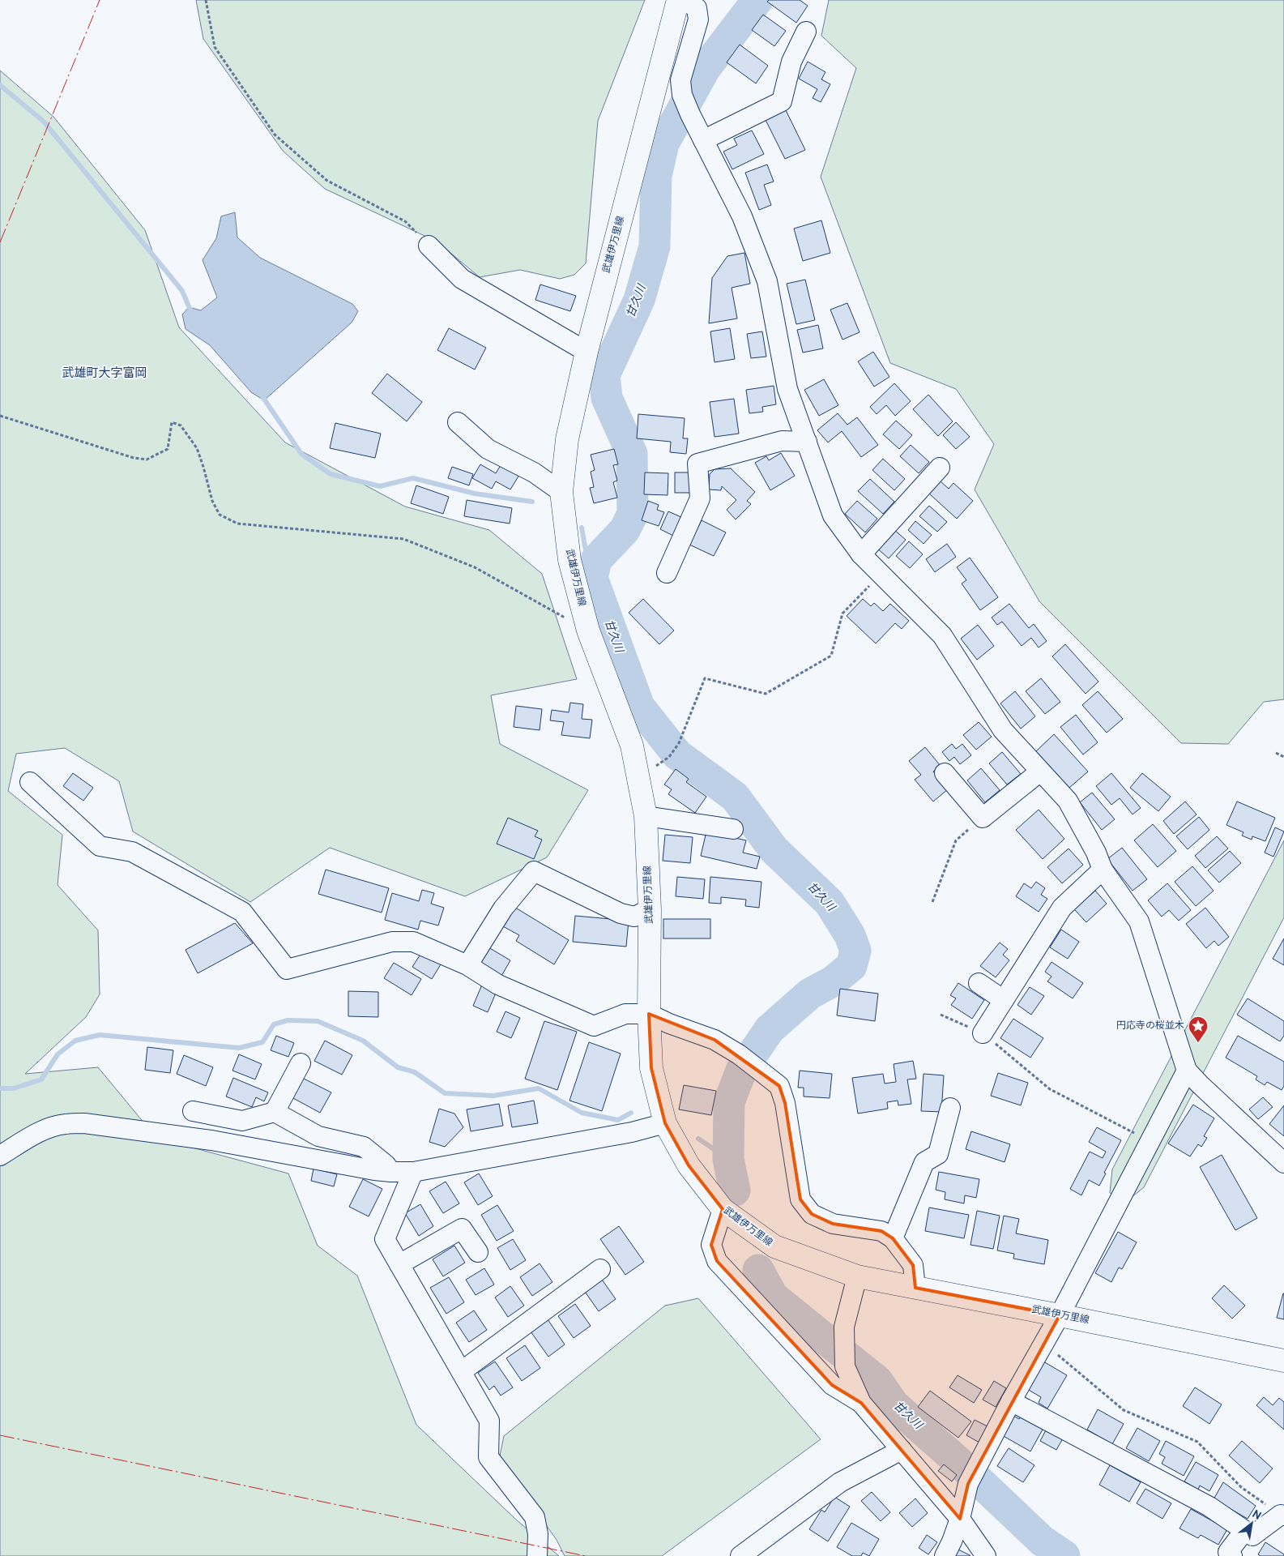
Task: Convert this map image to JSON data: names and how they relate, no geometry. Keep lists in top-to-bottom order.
{
  "streets": {
    "main road": ["武雄伊万里線"]
  },
  "districts": ["武雄町大字富岡"],
  "water": ["甘久川"],
  "places": {
    "place": ["円応寺の桜並木"]
  },
  "north": "top right"
}
